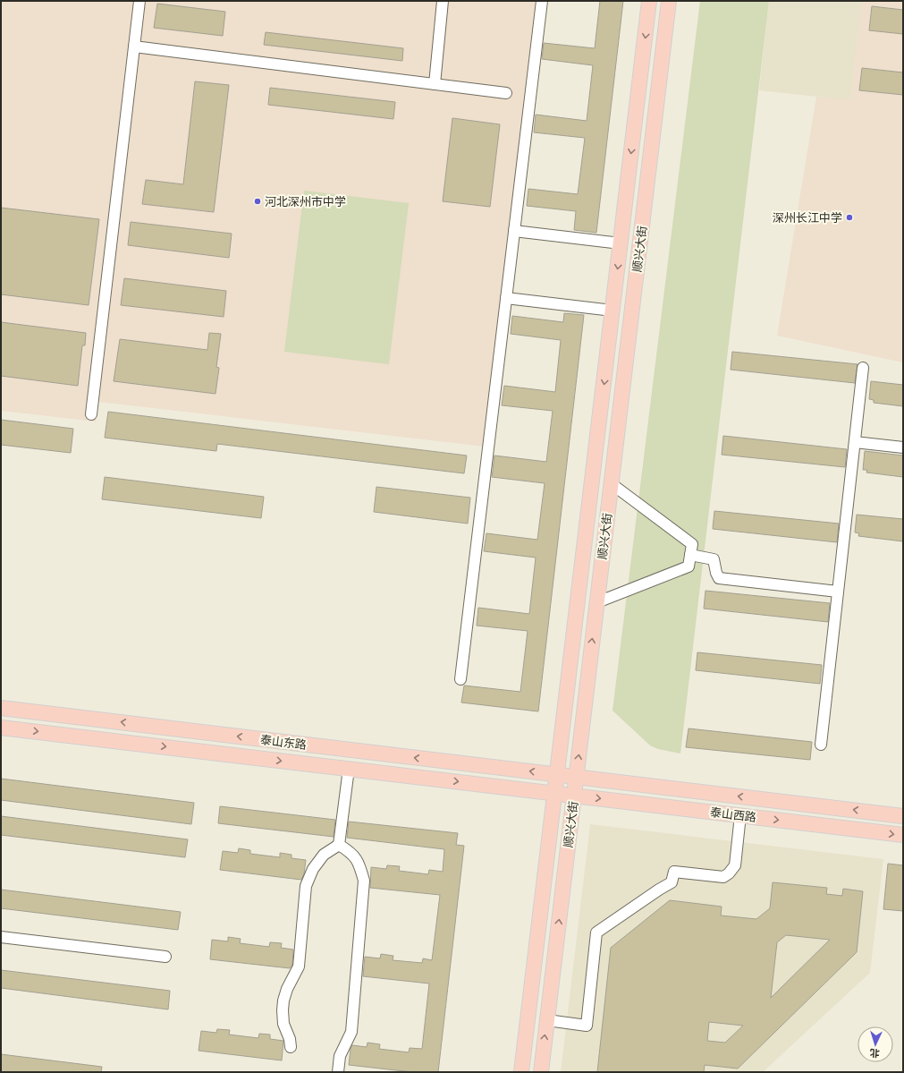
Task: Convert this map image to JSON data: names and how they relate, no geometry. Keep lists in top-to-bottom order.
{
  "streets": {
    "main road": ["顺兴大街", "泰山东路", "泰山西路"]
  },
  "crossings": [
    ["顺兴大街", "泰山东路"],
    ["顺兴大街", "泰山西路"],
    ["泰山东路", "泰山西路"]
  ],
  "places": ["河北深州市中学", "深州长江中学"],
  "north": "bottom"
}
